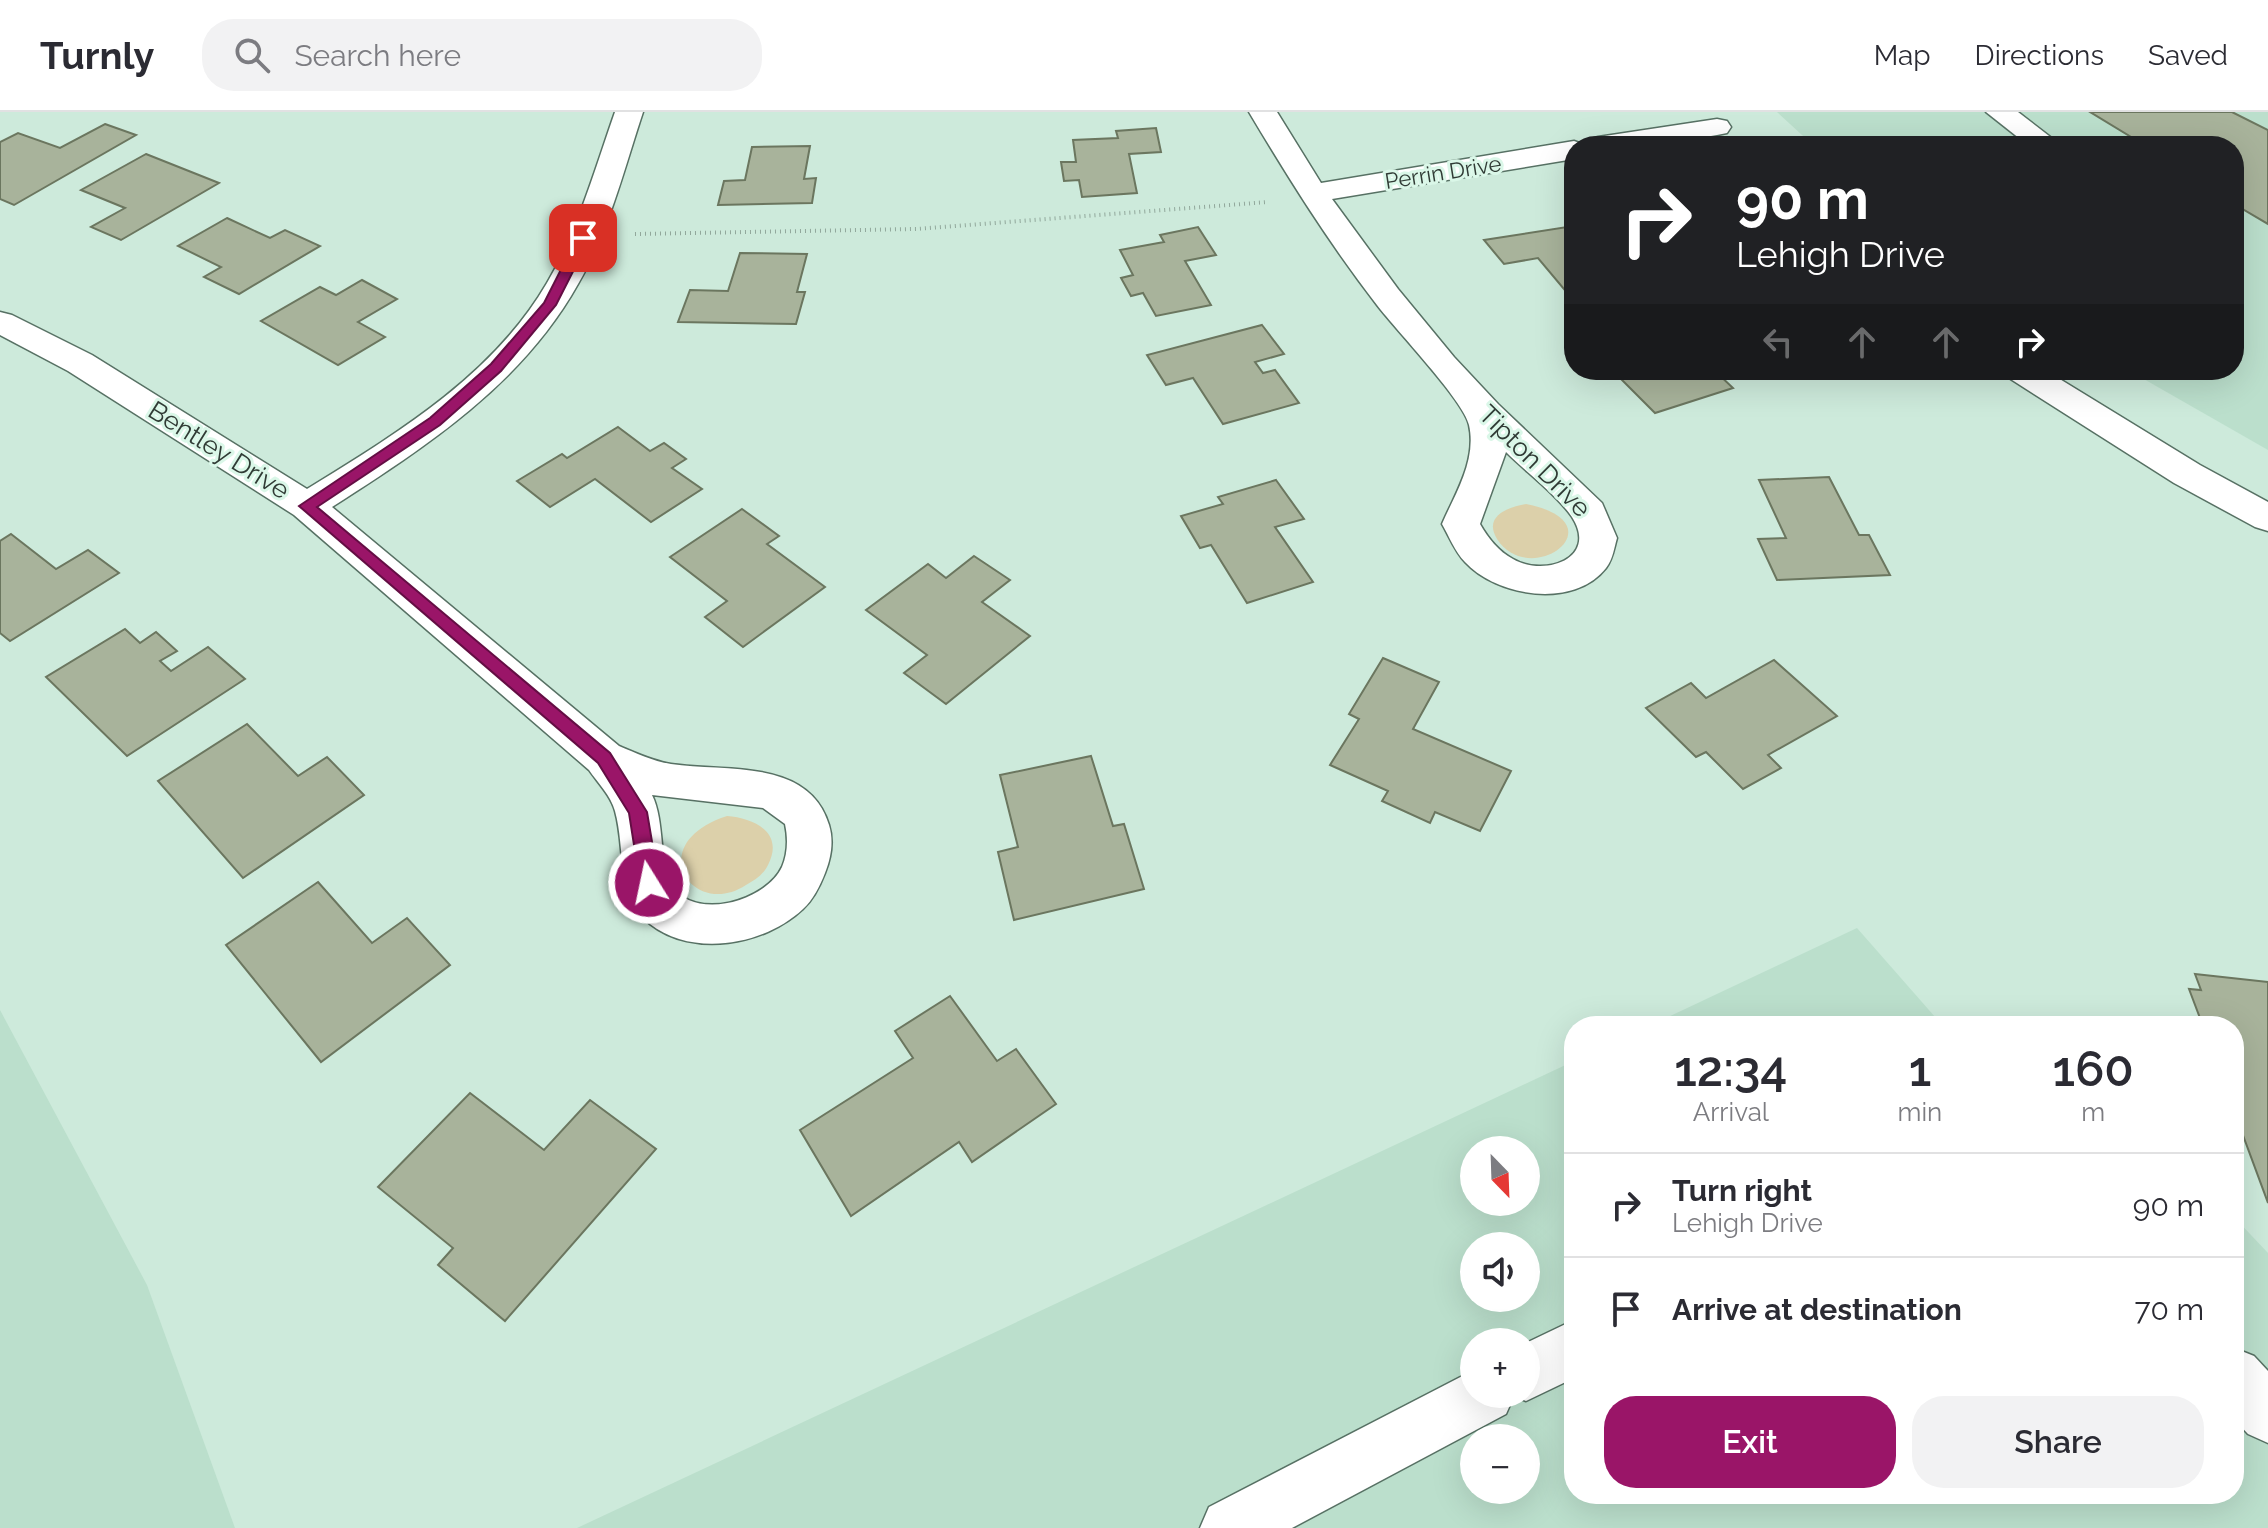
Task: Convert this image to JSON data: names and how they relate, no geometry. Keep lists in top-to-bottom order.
{
  "streets": {
    "street": ["Perrin Drive", "Bentley Drive", "Tipton Drive"]
  },
  "crossings": [
    ["Perrin Drive", "Tipton Drive"]
  ],
  "north": "bottom right",
  "page": {
    "header": "Turnly",
    "search": "Search here",
    "nav": ["Map", "Directions", "Saved"],
    "turn": ["90 m", "Lehigh Drive"],
    "eta": [
      "12:34",
      "Arrival",
      "1",
      "min",
      "160",
      "m"
    ],
    "map_buttons": ["+", "−"],
    "list": [
      {
        "name": "Turn right",
        "note": "Lehigh Drive",
        "value": "90 m"
      },
      {
        "name": "Arrive at destination",
        "value": "70 m"
      }
    ],
    "buttons": ["Exit", "Share"]
  }
}
